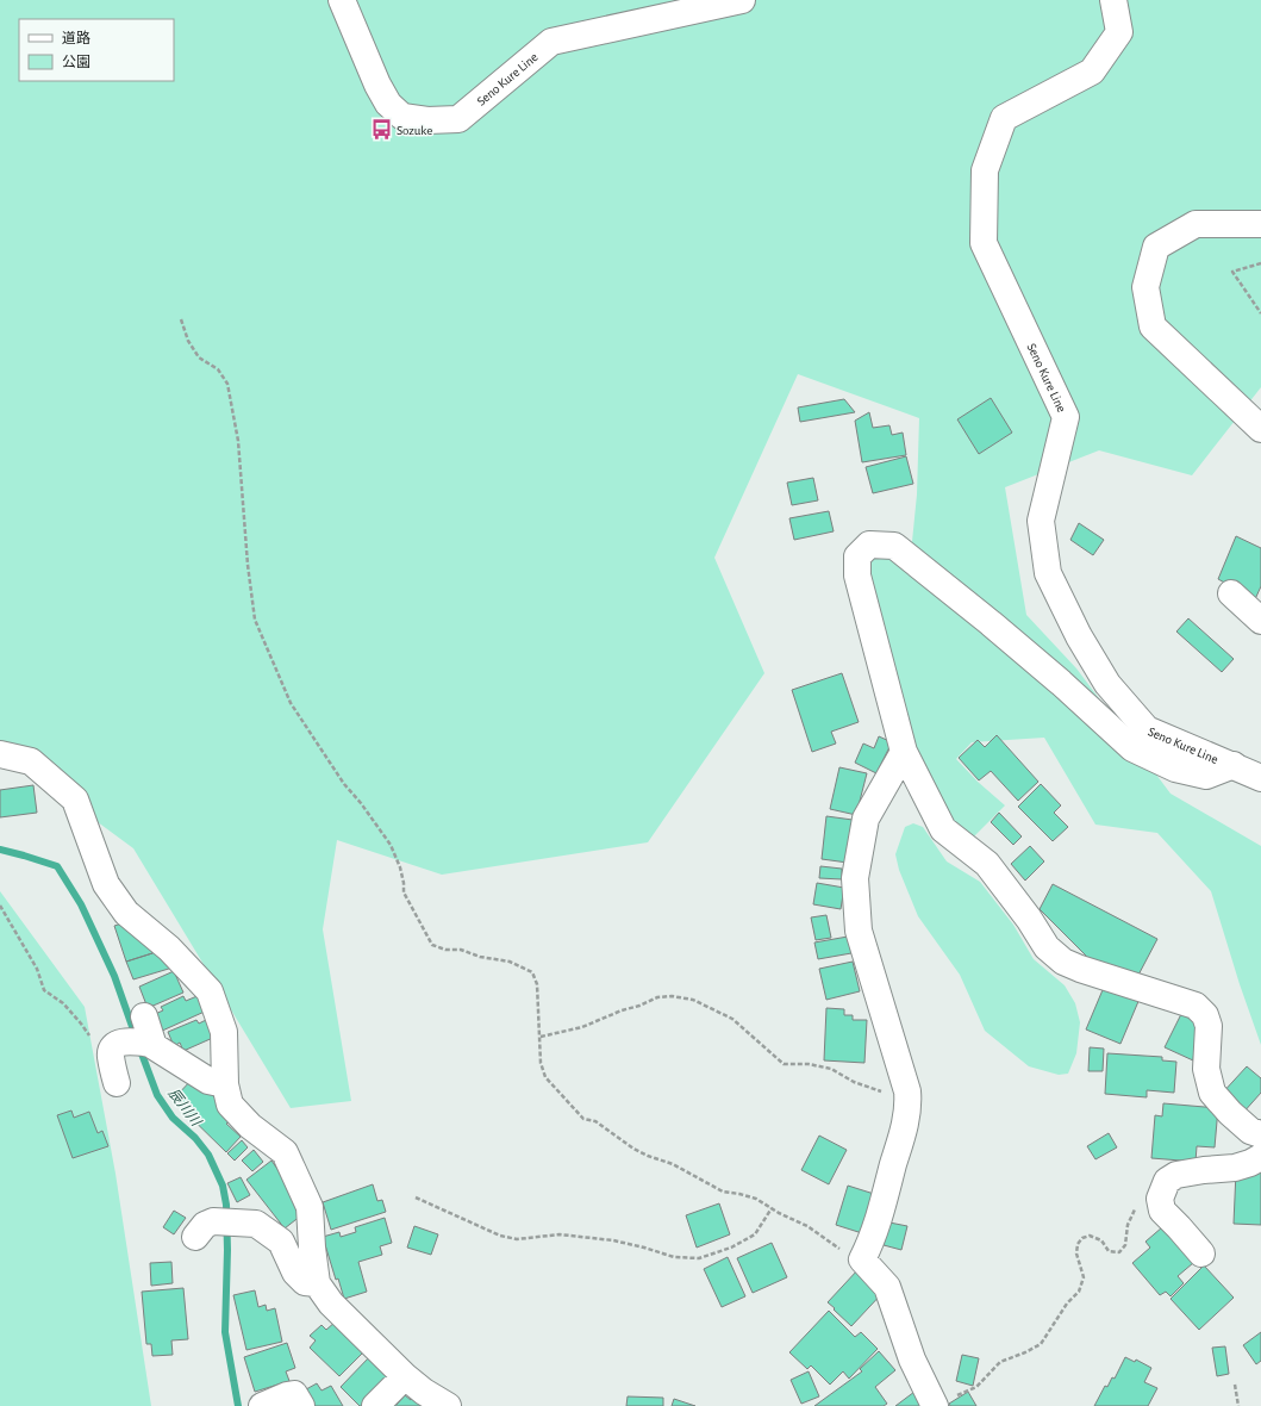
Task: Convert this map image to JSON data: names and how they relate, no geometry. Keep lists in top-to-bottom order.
{
  "streets": {
    "street": ["Seno Kure Line"]
  },
  "water": ["辰川川"],
  "places": {
    "bus stop": ["Sozuke"]
  },
  "legend": ["道路", "公園"]
}
